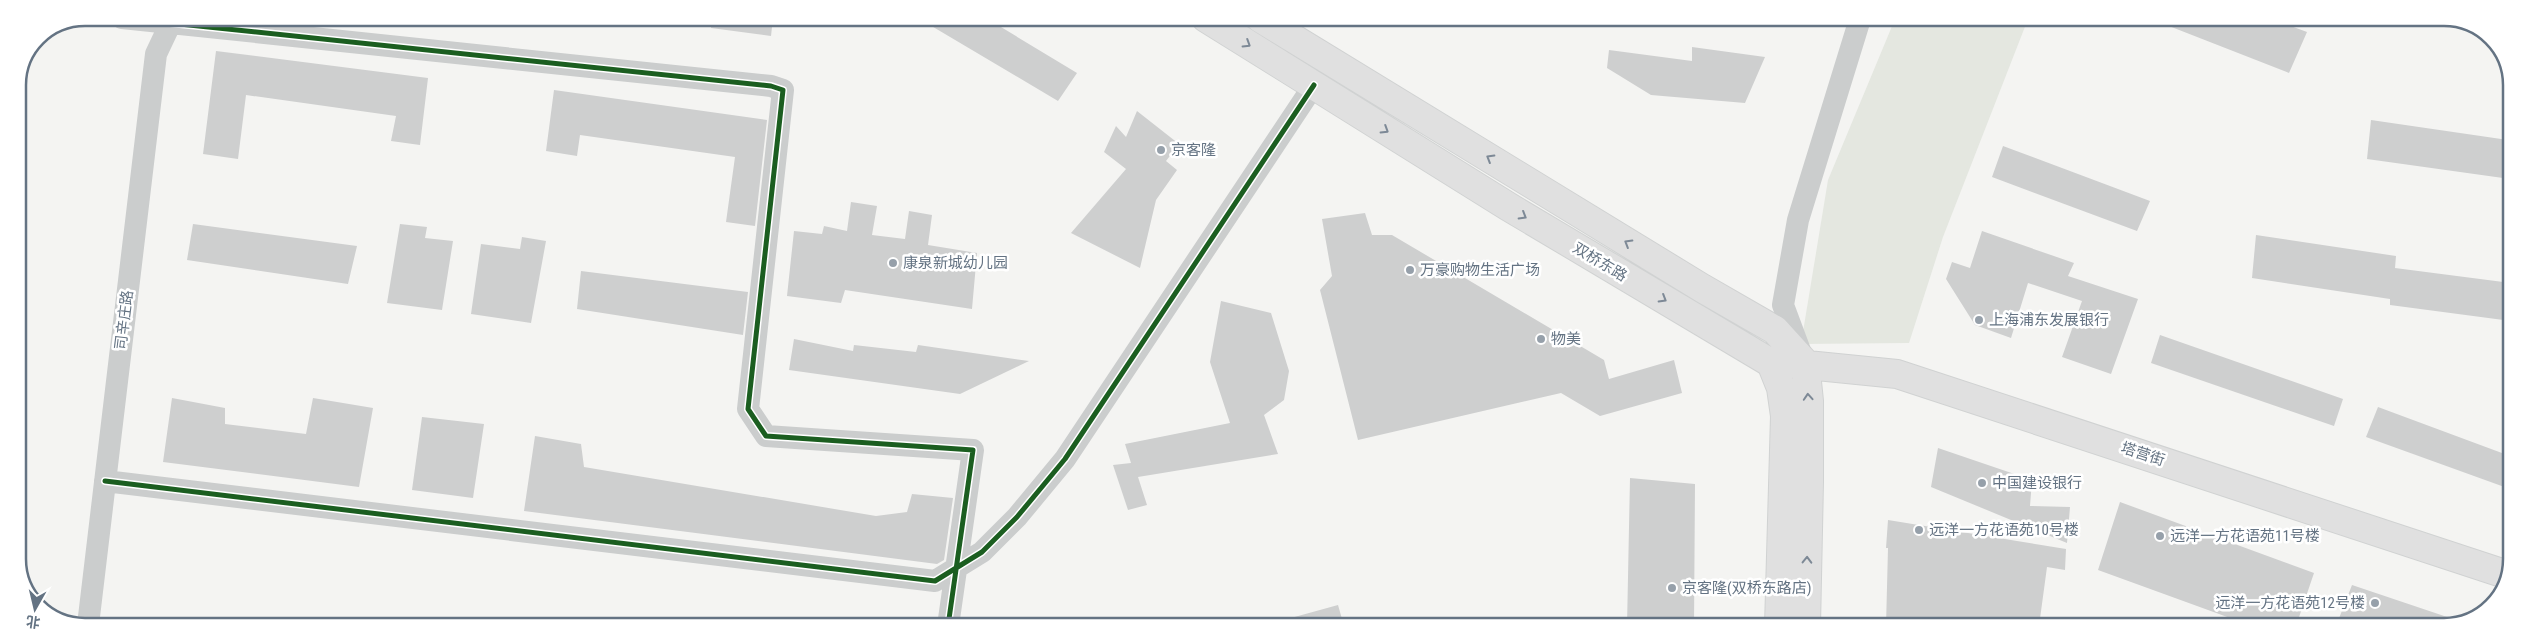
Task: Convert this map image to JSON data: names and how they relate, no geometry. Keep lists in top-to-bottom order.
{
  "streets": {
    "street": ["双桥东路", "司辛庄路", "塔营街"]
  },
  "crossings": [
    ["双桥东路", "塔营街"]
  ],
  "places": [
    "京客隆",
    "康泉新城幼儿园",
    "万豪购物生活广场",
    "上海浦东发展银行",
    "物美",
    "中国建设银行",
    "远洋一方花语苑10号楼",
    "远洋一方花语苑11号楼",
    "京客隆(双桥东路店)",
    "远洋一方花语苑12号楼"
  ],
  "north": "bottom"
}
